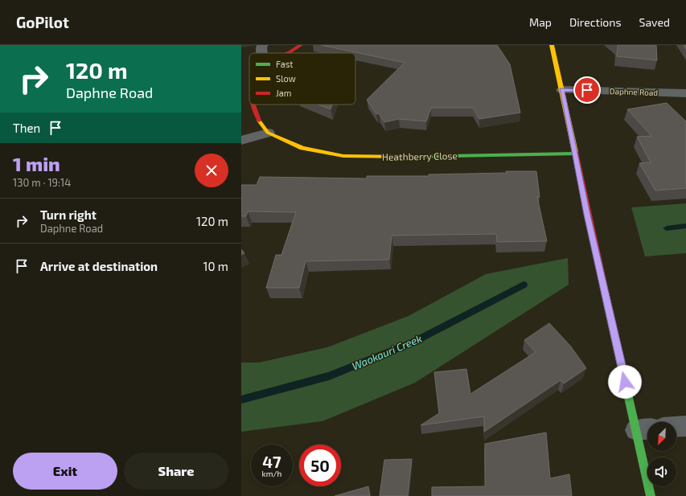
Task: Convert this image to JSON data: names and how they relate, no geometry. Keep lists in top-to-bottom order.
{
  "streets": {
    "main road": ["Heathberry Close"],
    "street": ["Daphne Road"]
  },
  "water": ["Waokauri Creek"],
  "legend": ["Fast", "Slow", "Jam"],
  "north": "bottom left",
  "page": {
    "header": "GoPilot",
    "nav": ["Map", "Directions", "Saved"],
    "turn": ["120 m", "Daphne Road"],
    "then": "Then",
    "heading": ["1 min", "130 m · 19:14"],
    "list": [
      {
        "name": "Turn right",
        "note": "Daphne Road",
        "value": "120 m"
      },
      {
        "name": "Arrive at destination",
        "value": "10 m"
      }
    ],
    "speed": "47 km/h",
    "limit": "50",
    "buttons": ["Exit", "Share"]
  }
}
